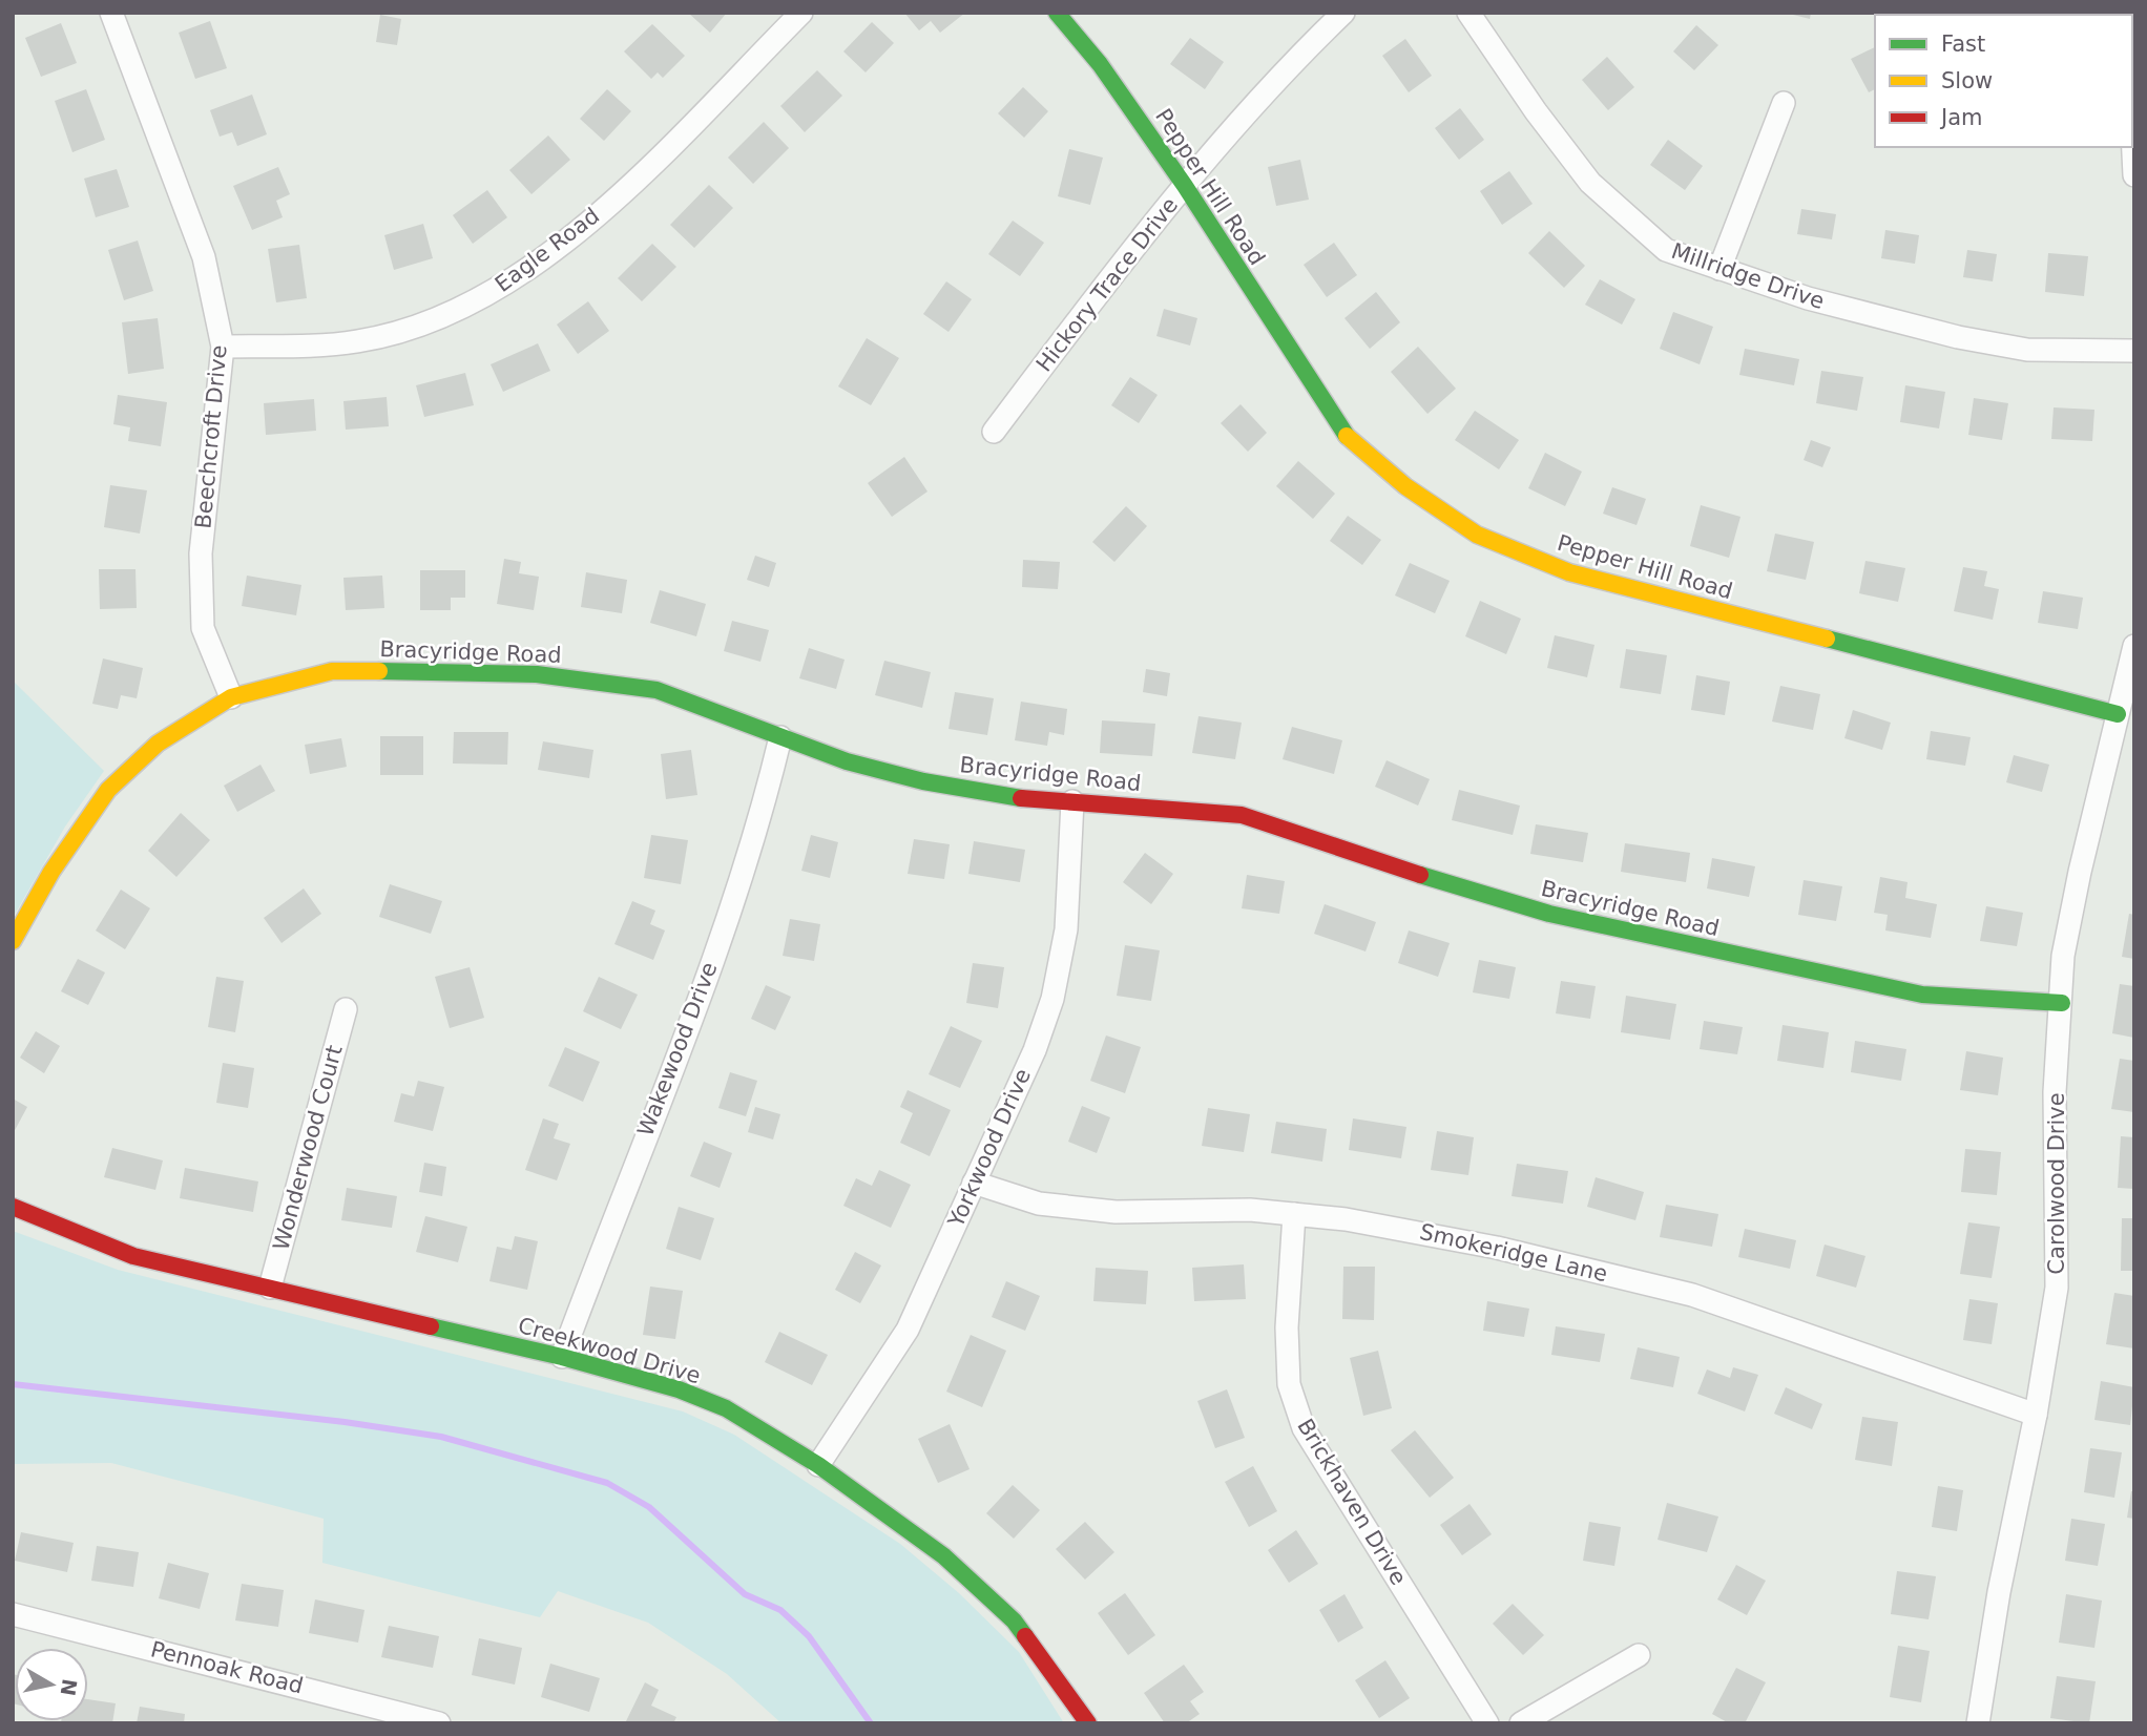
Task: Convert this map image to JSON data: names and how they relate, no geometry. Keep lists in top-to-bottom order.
{
  "streets": {
    "street": [
      "Pepper Hill Road",
      "Eagle Road",
      "Millridge Drive",
      "Hickory Trace Drive",
      "Beechcroft Drive",
      "Bracyridge Road",
      "Wakewood Drive",
      "Wonderwood Court",
      "Yorkwood Drive",
      "Carolwood Drive",
      "Smokeridge Lane",
      "Creekwood Drive",
      "Brickhaven Drive",
      "Pennoak Road"
    ]
  },
  "crossings": [
    ["Pepper Hill Road", "Hickory Trace Drive"],
    ["Pepper Hill Road", "Carolwood Drive"],
    ["Eagle Road", "Beechcroft Drive"],
    ["Beechcroft Drive", "Bracyridge Road"],
    ["Bracyridge Road", "Wakewood Drive"],
    ["Bracyridge Road", "Yorkwood Drive"],
    ["Bracyridge Road", "Carolwood Drive"],
    ["Wakewood Drive", "Creekwood Drive"],
    ["Wonderwood Court", "Creekwood Drive"],
    ["Yorkwood Drive", "Smokeridge Lane"],
    ["Yorkwood Drive", "Creekwood Drive"],
    ["Carolwood Drive", "Smokeridge Lane"],
    ["Smokeridge Lane", "Brickhaven Drive"]
  ],
  "legend": ["Fast", "Slow", "Jam"],
  "north": "right"
}
